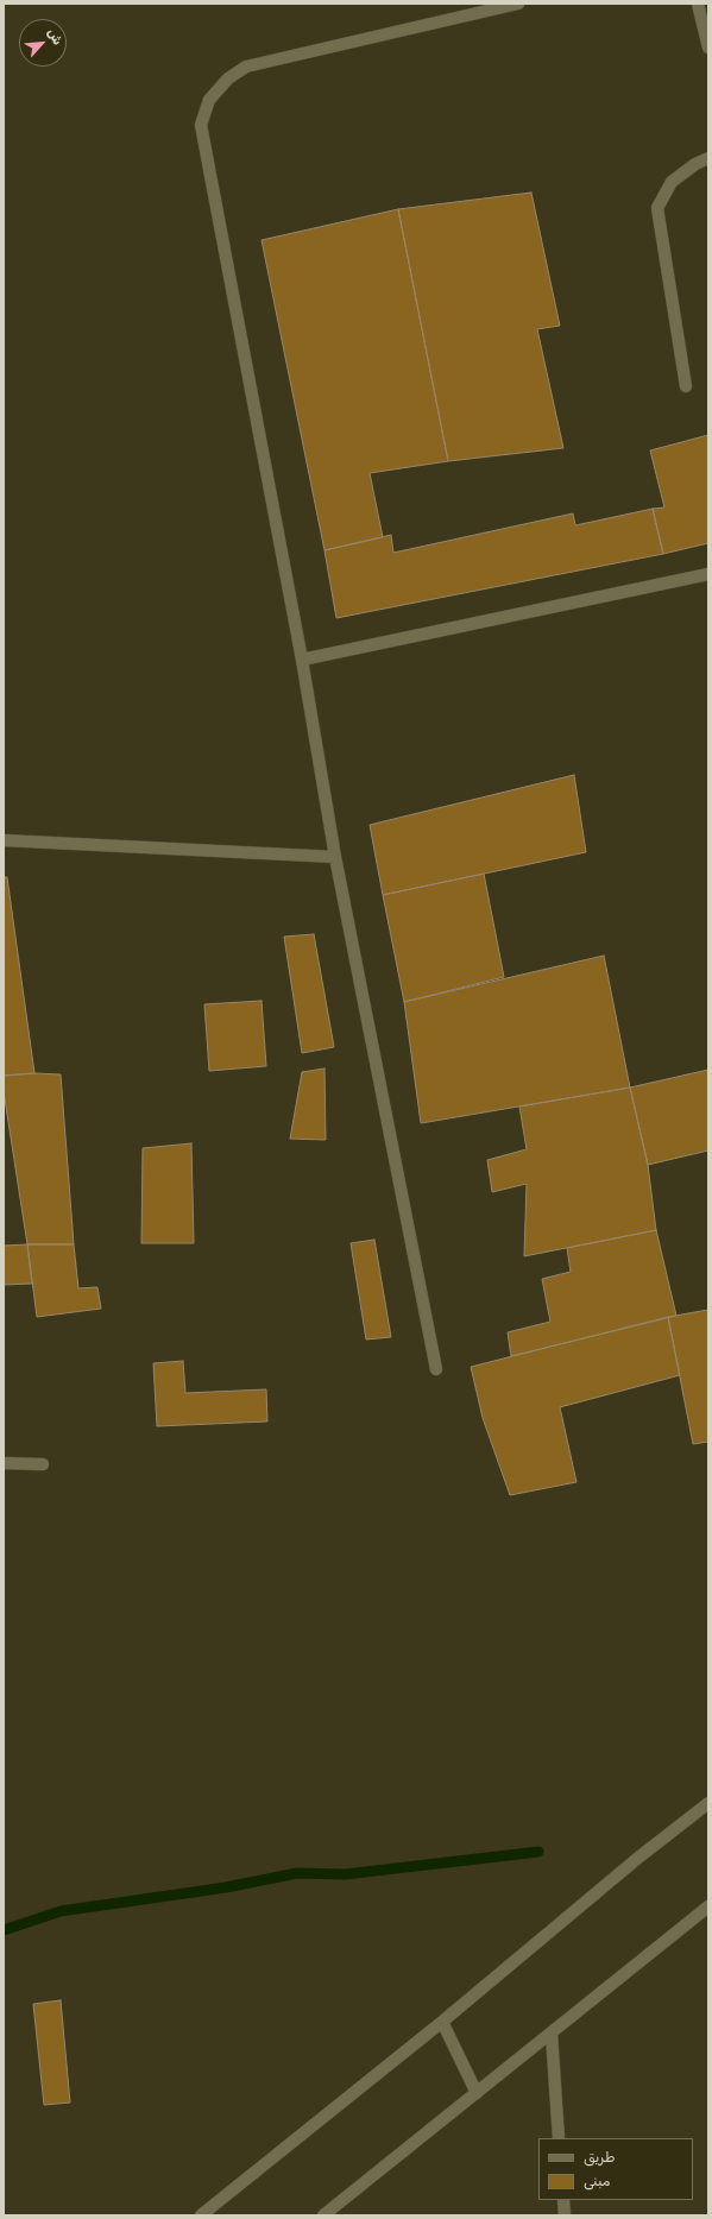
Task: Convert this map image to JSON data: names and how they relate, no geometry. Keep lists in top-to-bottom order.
{
  "legend": ["طريق", "مبنى"],
  "north": "top right"
}
